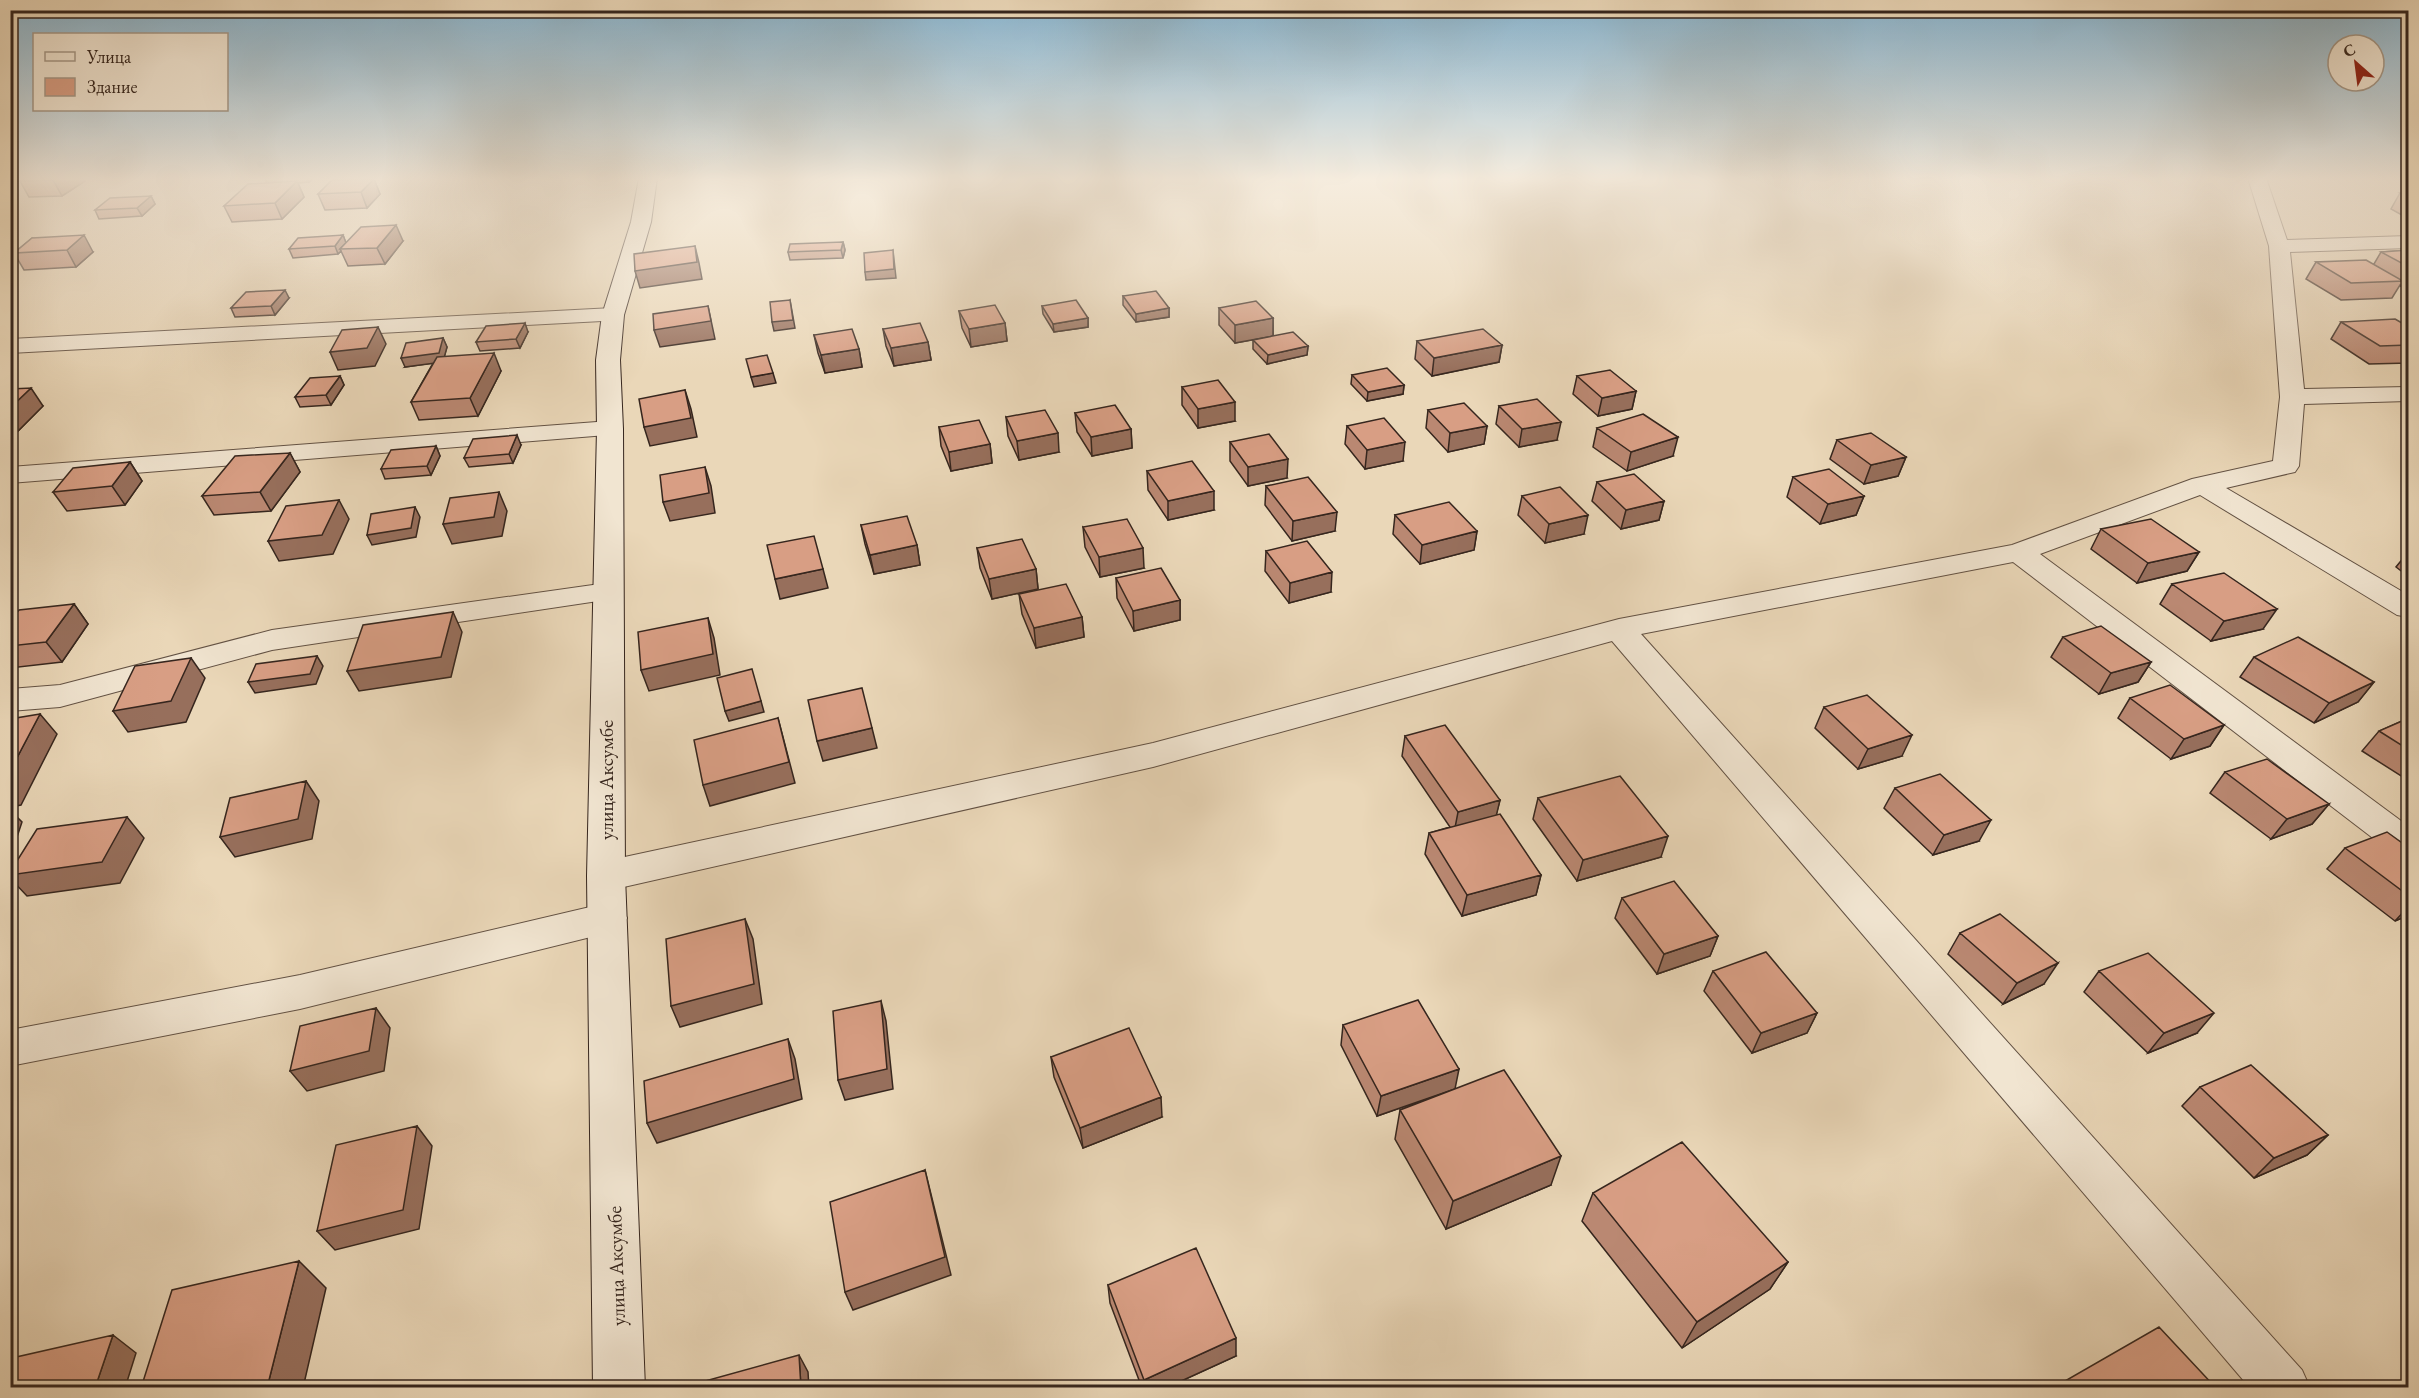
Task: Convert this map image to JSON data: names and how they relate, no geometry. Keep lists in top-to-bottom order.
{
  "streets": {
    "street": ["улица Аксумбе"]
  },
  "legend": ["Улица", "Здание"],
  "north": "top left"
}
